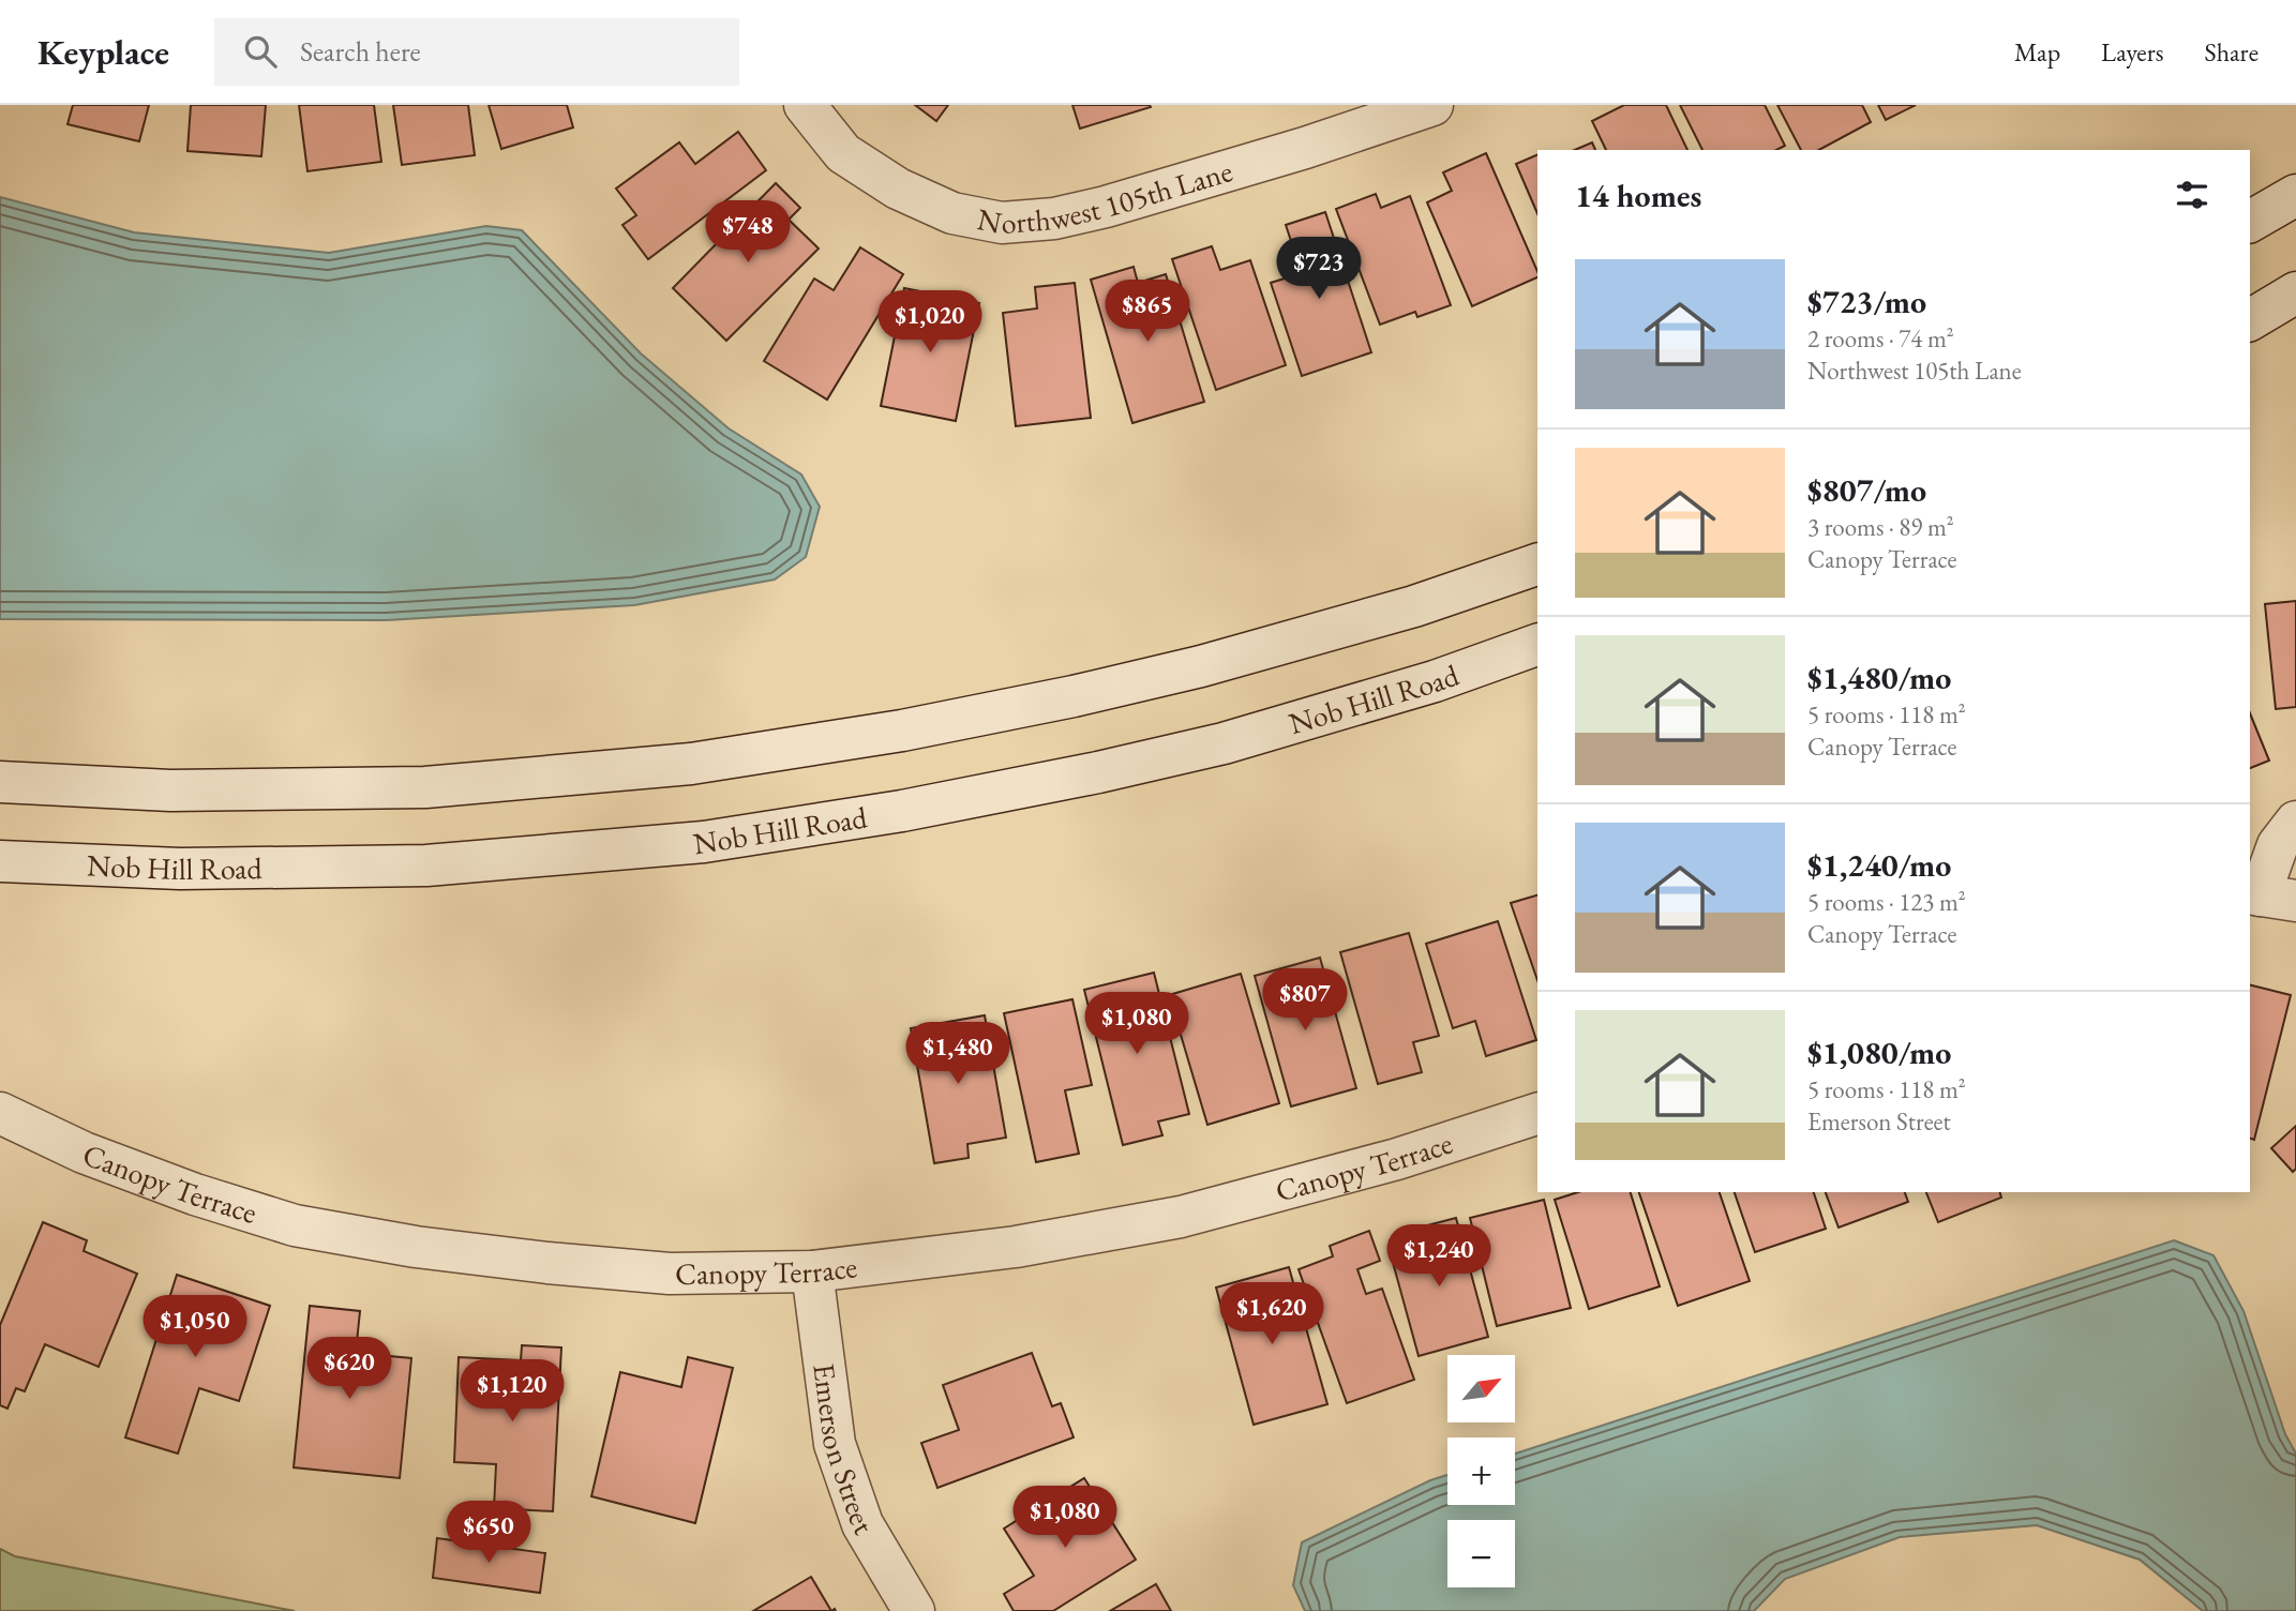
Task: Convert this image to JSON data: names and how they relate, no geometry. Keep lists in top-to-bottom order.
{
  "streets": {
    "main road": [
      "Northwest 105th Lane",
      "Nob Hill Road",
      "Canopy Terrace",
      "Emerson Street"
    ]
  },
  "crossings": [
    ["Canopy Terrace", "Emerson Street"]
  ],
  "north": "top right",
  "page": {
    "header": "Keyplace",
    "search": "Search here",
    "nav": ["Map", "Layers", "Share"],
    "heading": "14 homes",
    "price": [
      "$748",
      "$723",
      "$865",
      "$1,020",
      "$807",
      "$1,080",
      "$1,480",
      "$1,240",
      "$1,620",
      "$1,050",
      "$620",
      "$1,120",
      "$1,080",
      "$650"
    ],
    "list": [
      {
        "name": "$723/mo",
        "note": "2 rooms · 74 m² · Northwest 105th Lane"
      },
      {
        "name": "$807/mo",
        "note": "3 rooms · 89 m² · Canopy Terrace"
      },
      {
        "name": "$1,480/mo",
        "note": "5 rooms · 118 m² · Canopy Terrace"
      },
      {
        "name": "$1,240/mo",
        "note": "5 rooms · 123 m² · Canopy Terrace"
      },
      {
        "name": "$1,080/mo",
        "note": "5 rooms · 118 m² · Emerson Street"
      }
    ],
    "map_buttons": ["+", "−"]
  }
}
